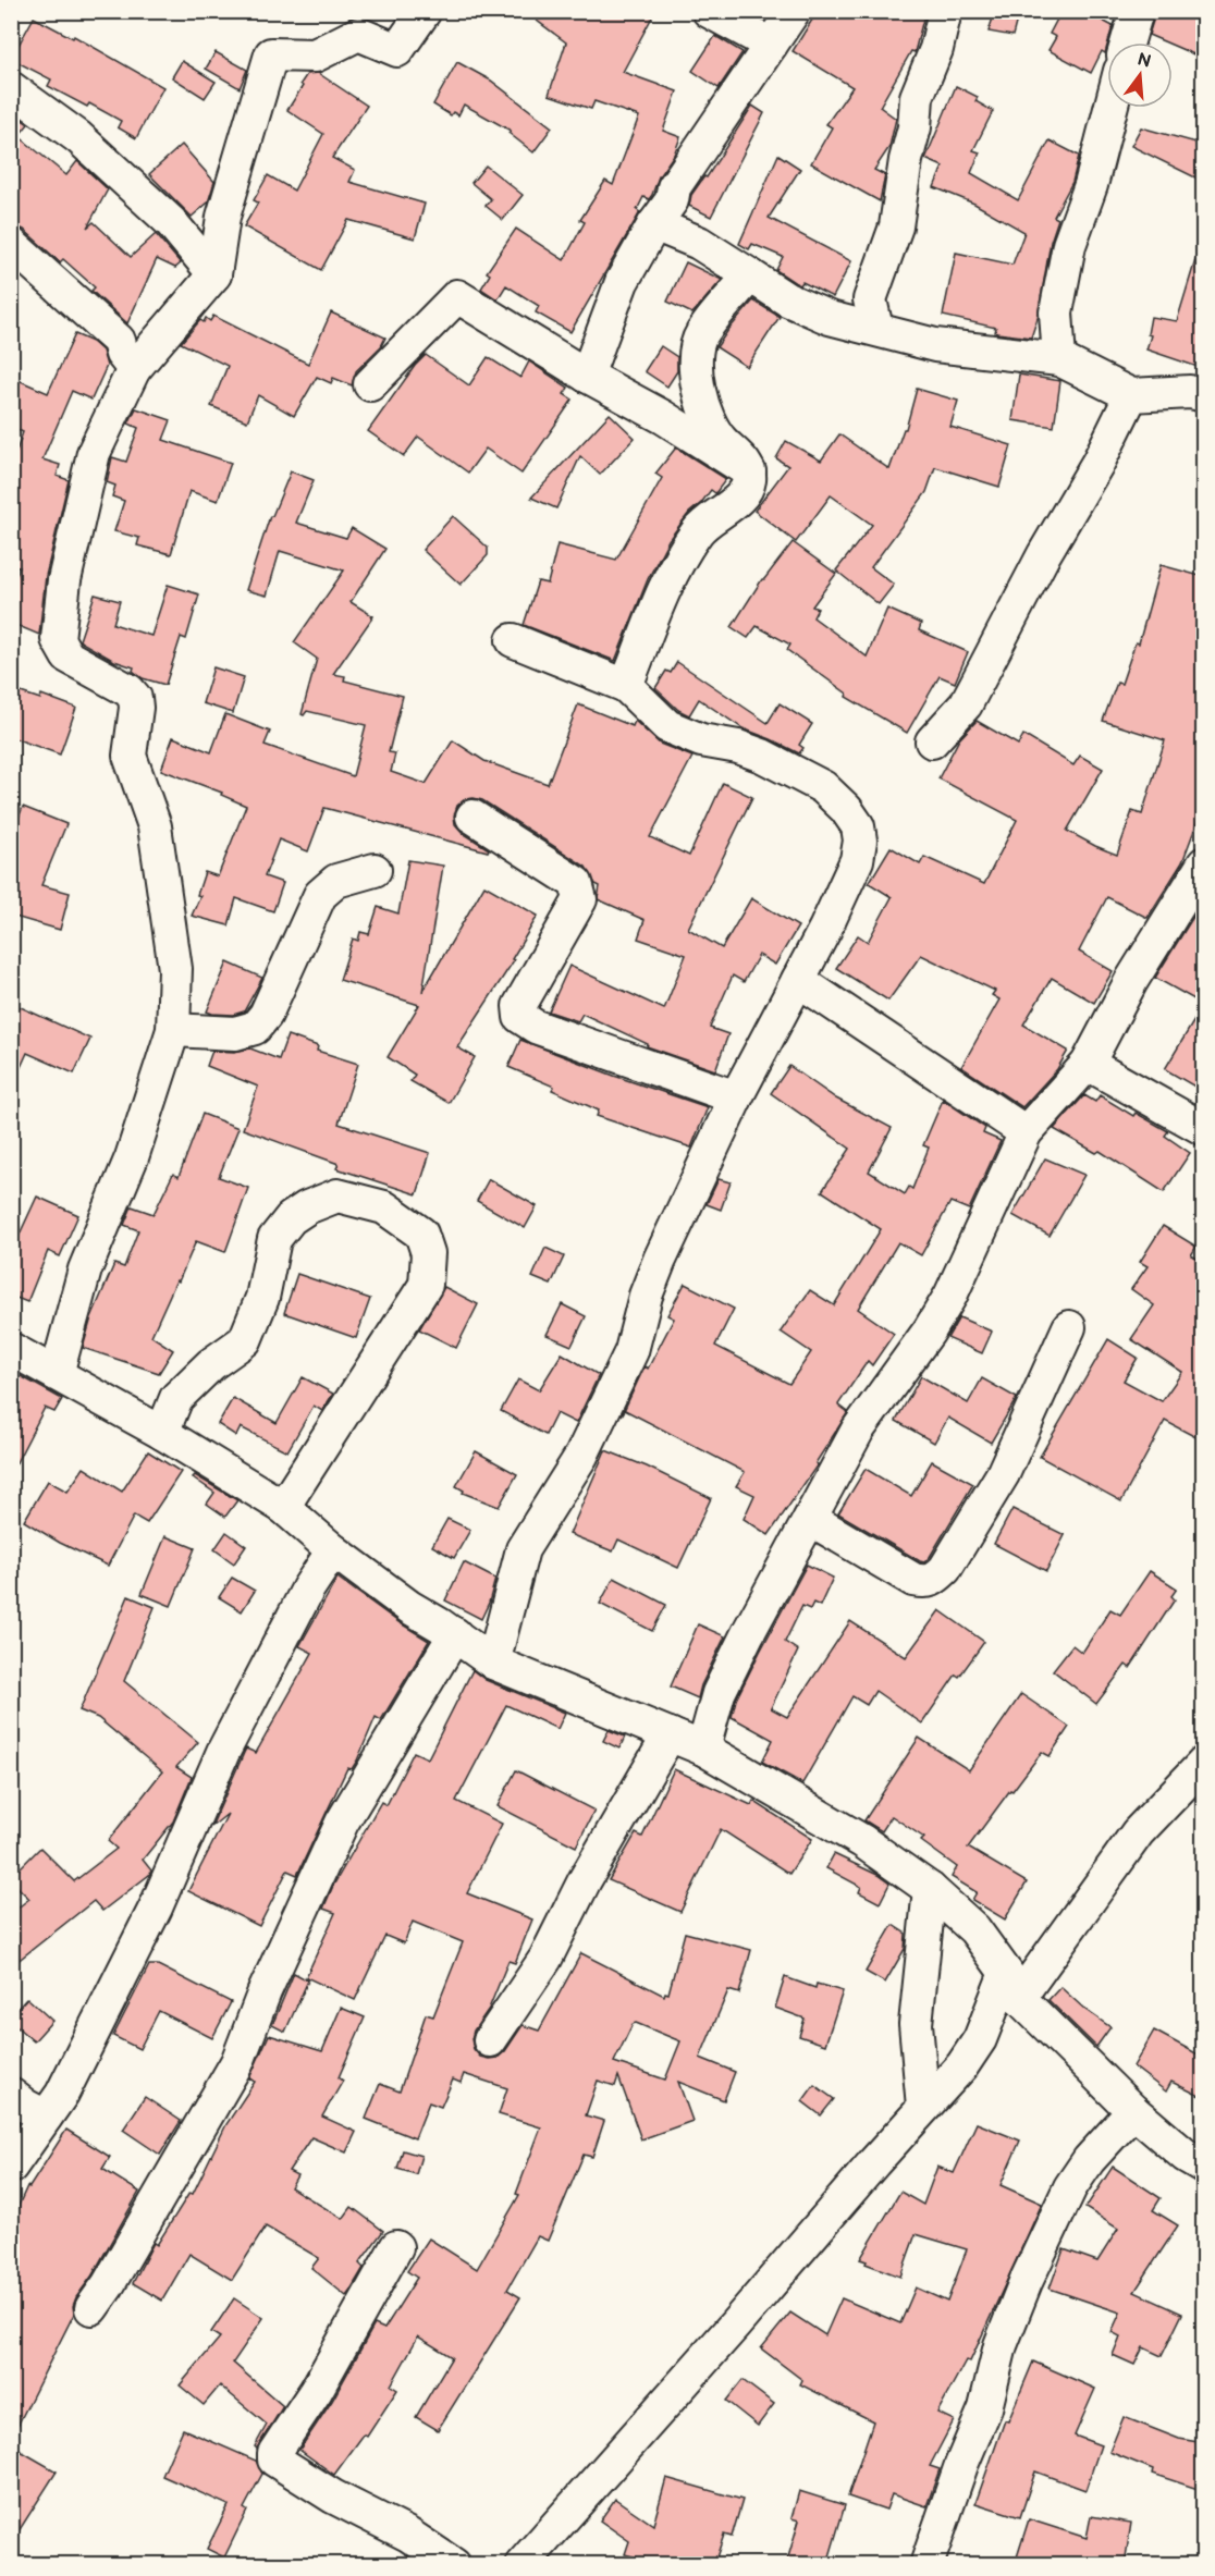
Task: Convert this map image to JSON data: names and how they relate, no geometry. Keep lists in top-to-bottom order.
{
  "north": "top"
}
